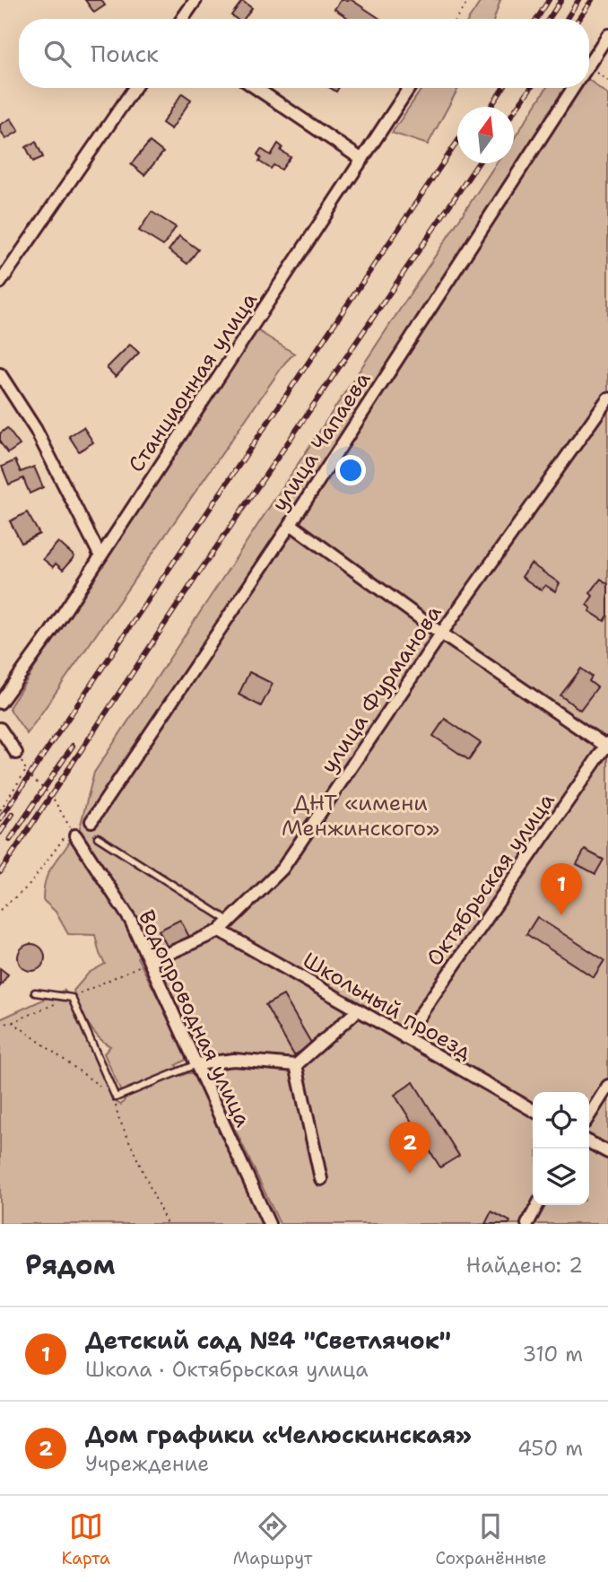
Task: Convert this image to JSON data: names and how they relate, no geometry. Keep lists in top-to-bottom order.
{
  "streets": {
    "street": [
      "Станционная улица",
      "улица Чапаева",
      "улица Фурманова",
      "Октябрьская улица",
      "Школьный проезд",
      "Водопроводная улица"
    ]
  },
  "crossings": [
    ["улица Фурманова", "Школьный проезд"],
    ["улица Фурманова", "Водопроводная улица"],
    ["Октябрьская улица", "Школьный проезд"]
  ],
  "parks": ["ДНТ «имени Менжинского»"],
  "north": "top",
  "page": {
    "search": "Поиск",
    "pins": ["1", "2"],
    "heading": ["Рядом", "Найдено: 2"],
    "list": [
      {
        "mark": "1",
        "name": "Детский сад №4 \"Светлячок\"",
        "note": "Школа · Октябрьская улица",
        "value": "310 m"
      },
      {
        "mark": "2",
        "name": "Дом графики «Челюскинская»",
        "note": "Учреждение",
        "value": "450 m"
      }
    ],
    "nav": ["Карта", "Маршрут", "Сохранённые"]
  }
}
